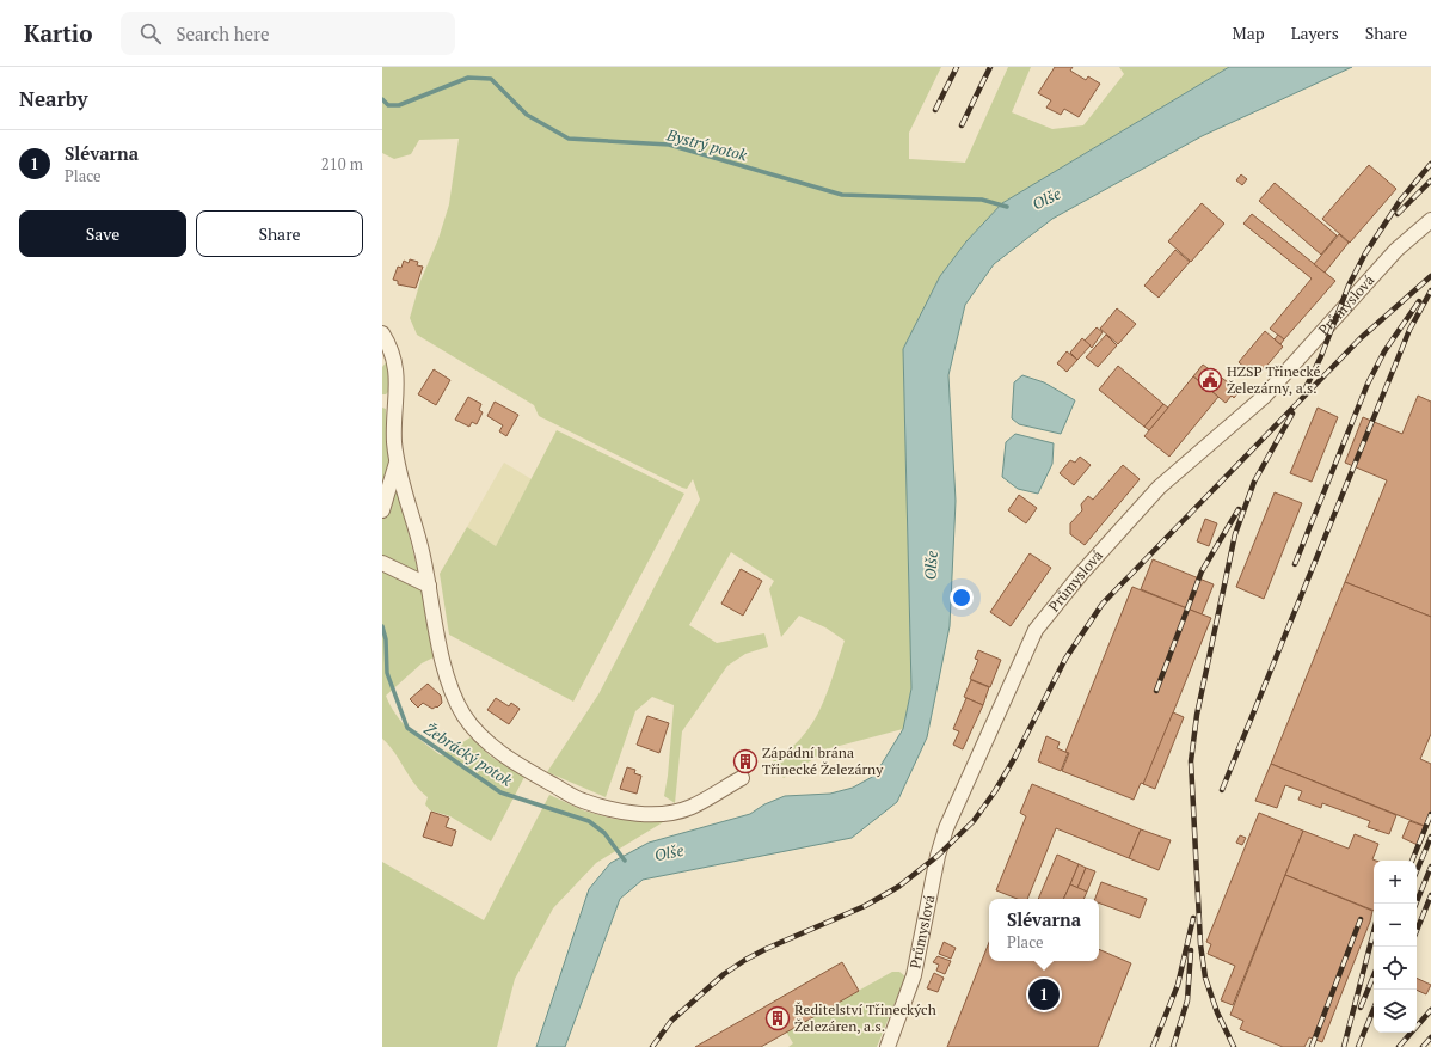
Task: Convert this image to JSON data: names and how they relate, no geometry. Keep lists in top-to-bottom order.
{
  "streets": {
    "street": ["Průmyslová"]
  },
  "water": ["Bystrý potok", "Olše", "Žebrácký potok"],
  "places": {
    "public building": ["HZSP Třinecké Železárny, a.s."],
    "building": ["Zápádní brána Třinecké Železárny", "Ředitelství Třineckých Železáren, a.s."]
  },
  "page": {
    "header": "Kartio",
    "search": "Search here",
    "nav": ["Map", "Layers", "Share"],
    "heading": "Nearby",
    "list": [
      {
        "mark": "1",
        "name": "Slévarna",
        "note": "Place",
        "value": "210 m"
      }
    ],
    "buttons": ["Save", "Share"],
    "map_buttons": ["+", "−"],
    "popup": ["Slévarna", "Place"],
    "pins": "1"
  }
}
